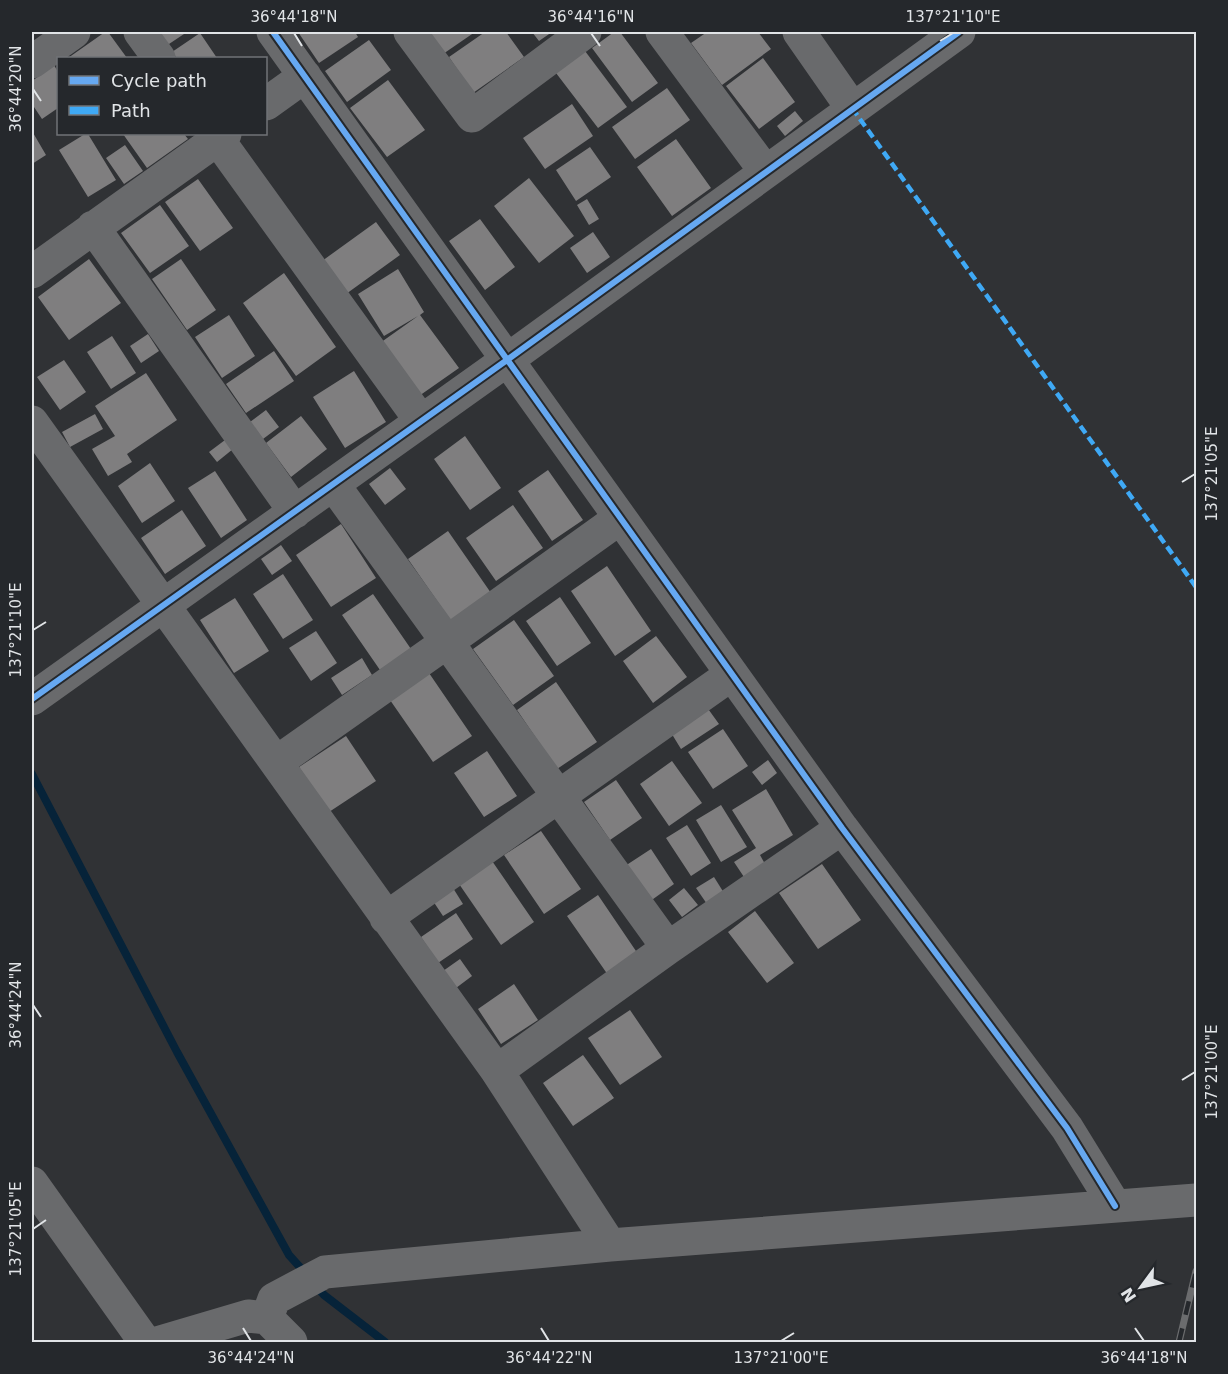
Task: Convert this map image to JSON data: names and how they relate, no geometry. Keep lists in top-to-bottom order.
{
  "legend": ["Cycle path", "Path"],
  "north": "bottom left",
  "coordinates": [
    "36°44'18\"N",
    "36°44'16\"N",
    "137°21'10\"E",
    "36°44'20\"N",
    "137°21'05\"E",
    "36°44'24\"N",
    "137°21'00\"E",
    "36°44'22\"N"
  ]
}
